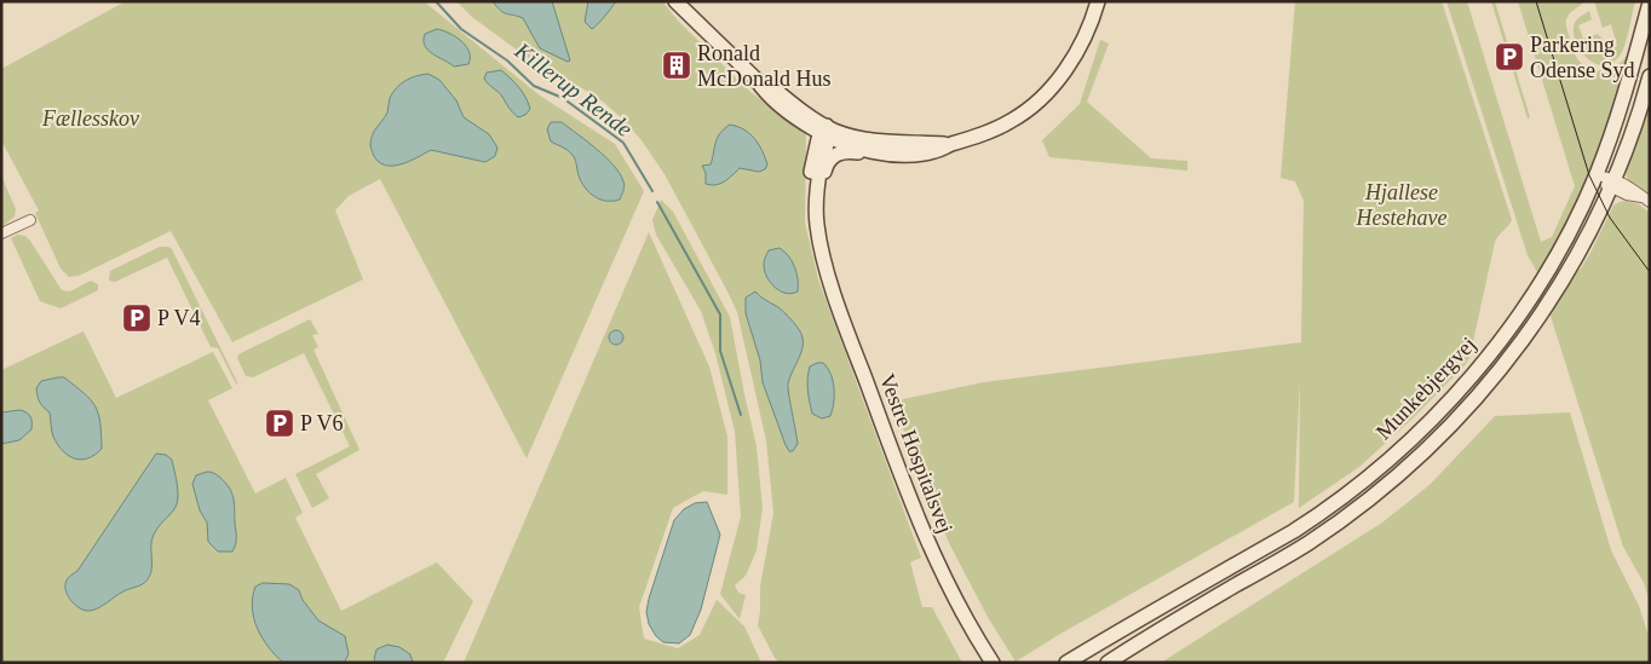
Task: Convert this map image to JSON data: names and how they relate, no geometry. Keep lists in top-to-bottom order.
{
  "streets": {
    "street": ["Munkebjergvej", "Vestre Hospitalsvej"]
  },
  "water": ["Killerup Rende"],
  "parks": ["Fællesskov", "Hjallese Hestehave"],
  "places": {
    "parking": ["Parkering Odense Syd", "P V4", "P V6"],
    "building": ["Ronald McDonald Hus"]
  }
}
